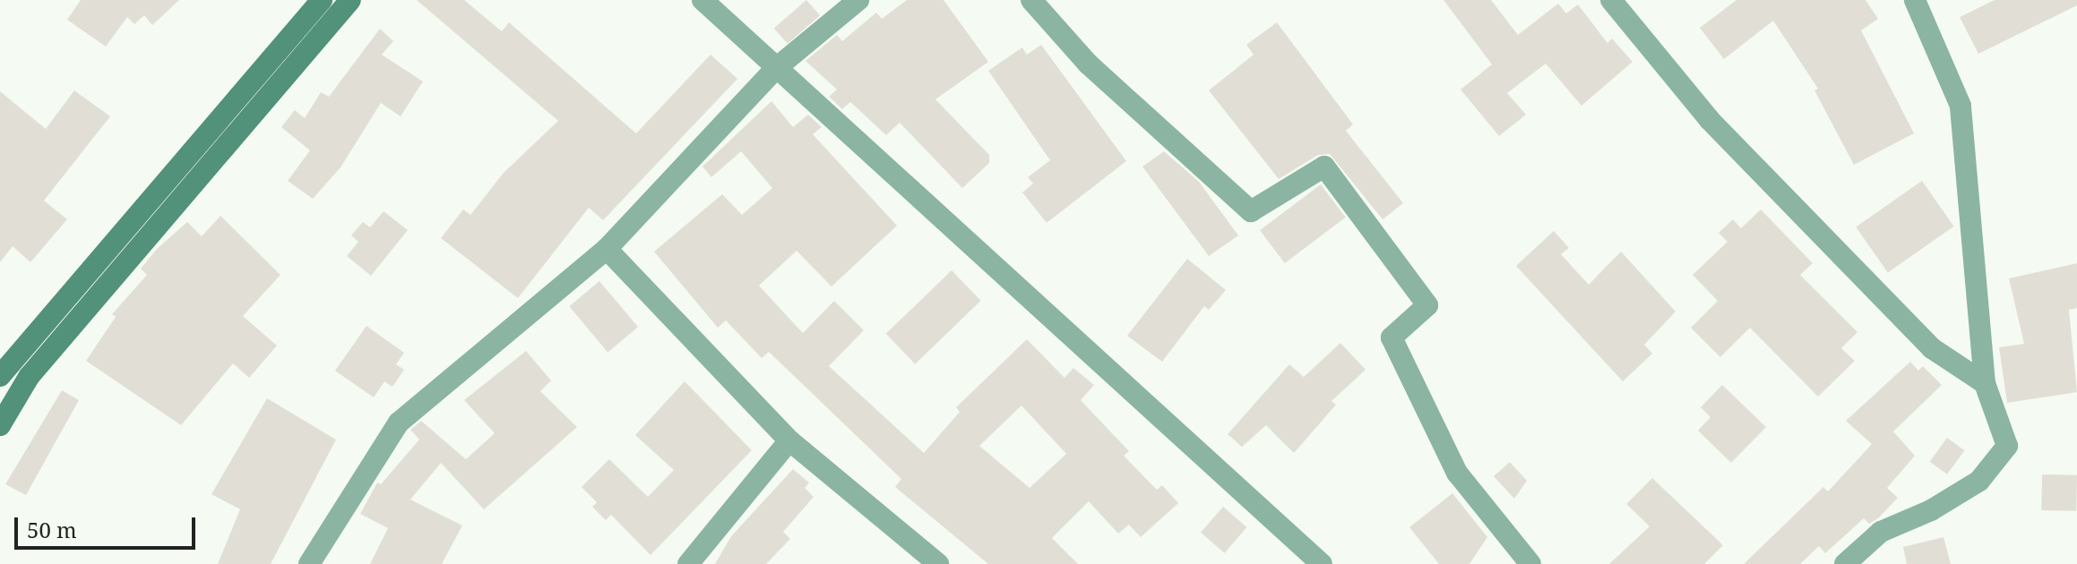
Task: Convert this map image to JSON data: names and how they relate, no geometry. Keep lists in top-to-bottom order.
{
  "scale_bar": "50 m"
}
